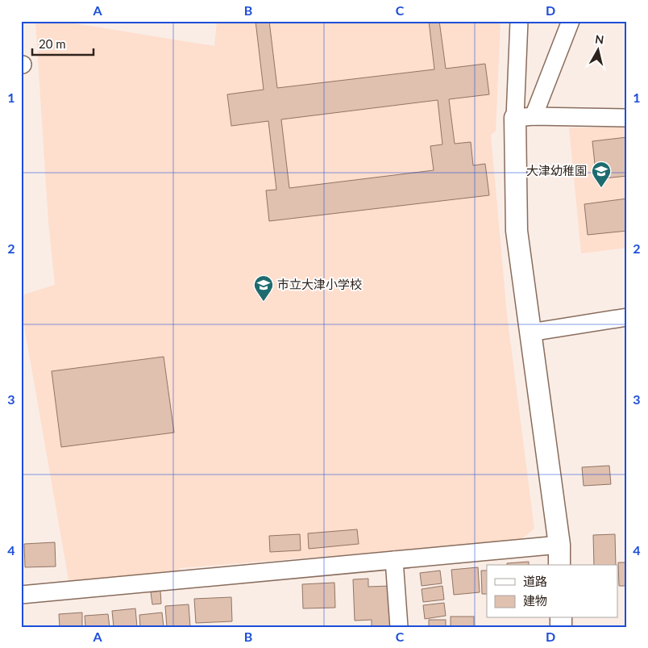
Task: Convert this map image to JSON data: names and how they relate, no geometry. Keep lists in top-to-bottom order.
{
  "places": {
    "school or university": ["大津幼稚園", "市立大津小学校"]
  },
  "legend": ["道路", "建物"],
  "scale_bar": "20 m",
  "north": "top",
  "grid": {
    "columns": [
      "A",
      "B",
      "C",
      "D"
    ],
    "rows": [
      "1",
      "2",
      "3",
      "4"
    ]
  }
}
